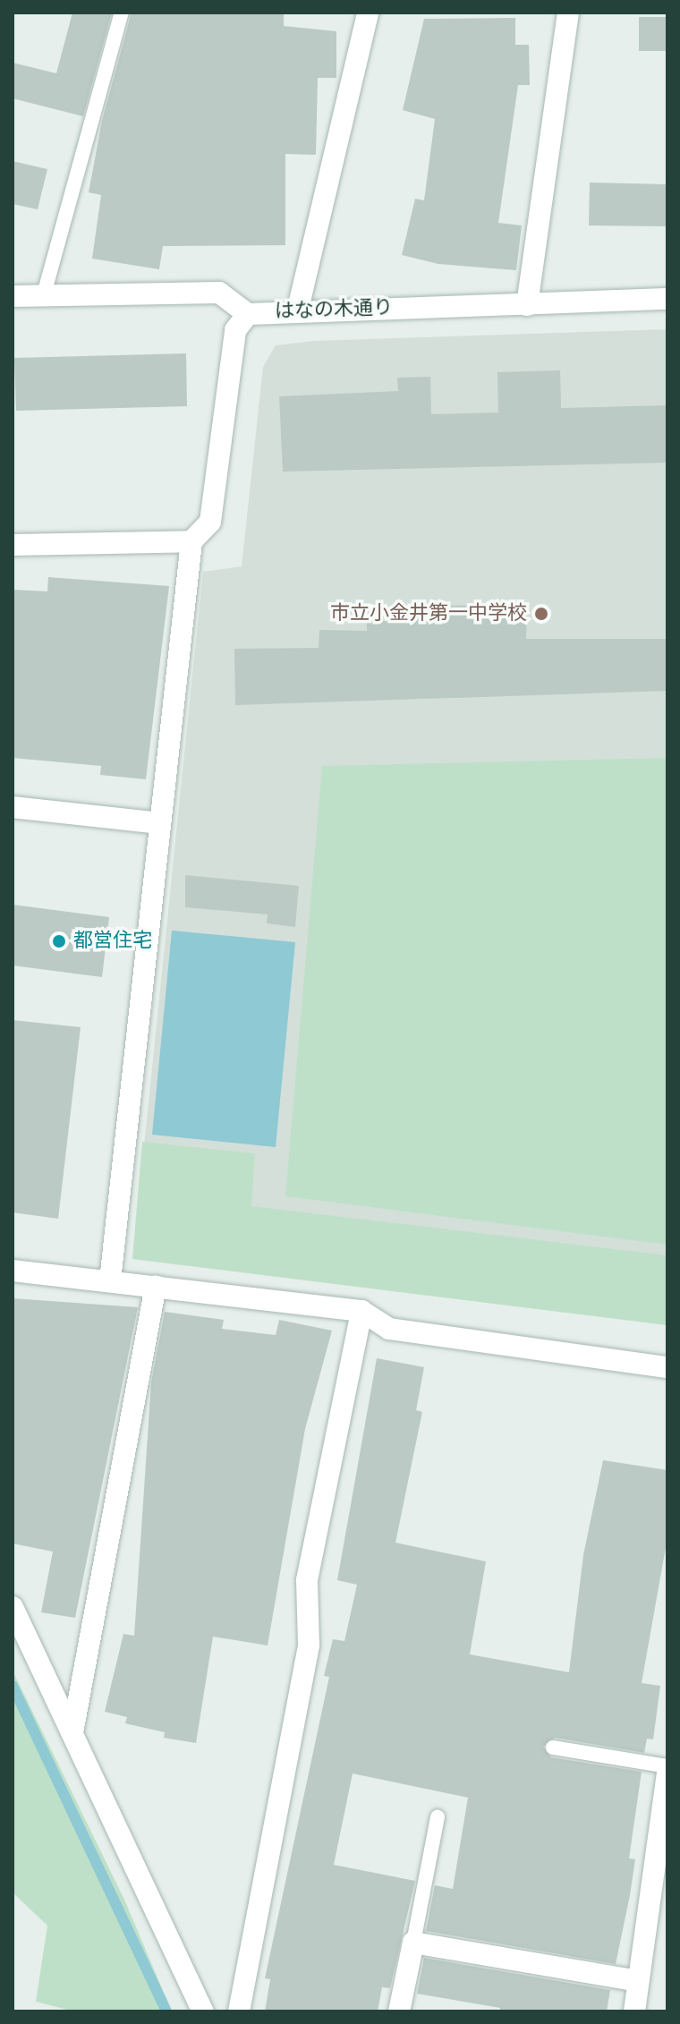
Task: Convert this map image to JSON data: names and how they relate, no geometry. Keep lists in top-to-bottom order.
{
  "streets": {
    "street": ["はなの木通り"]
  },
  "places": ["市立小金井第一中学校", "都営住宅"]
}
